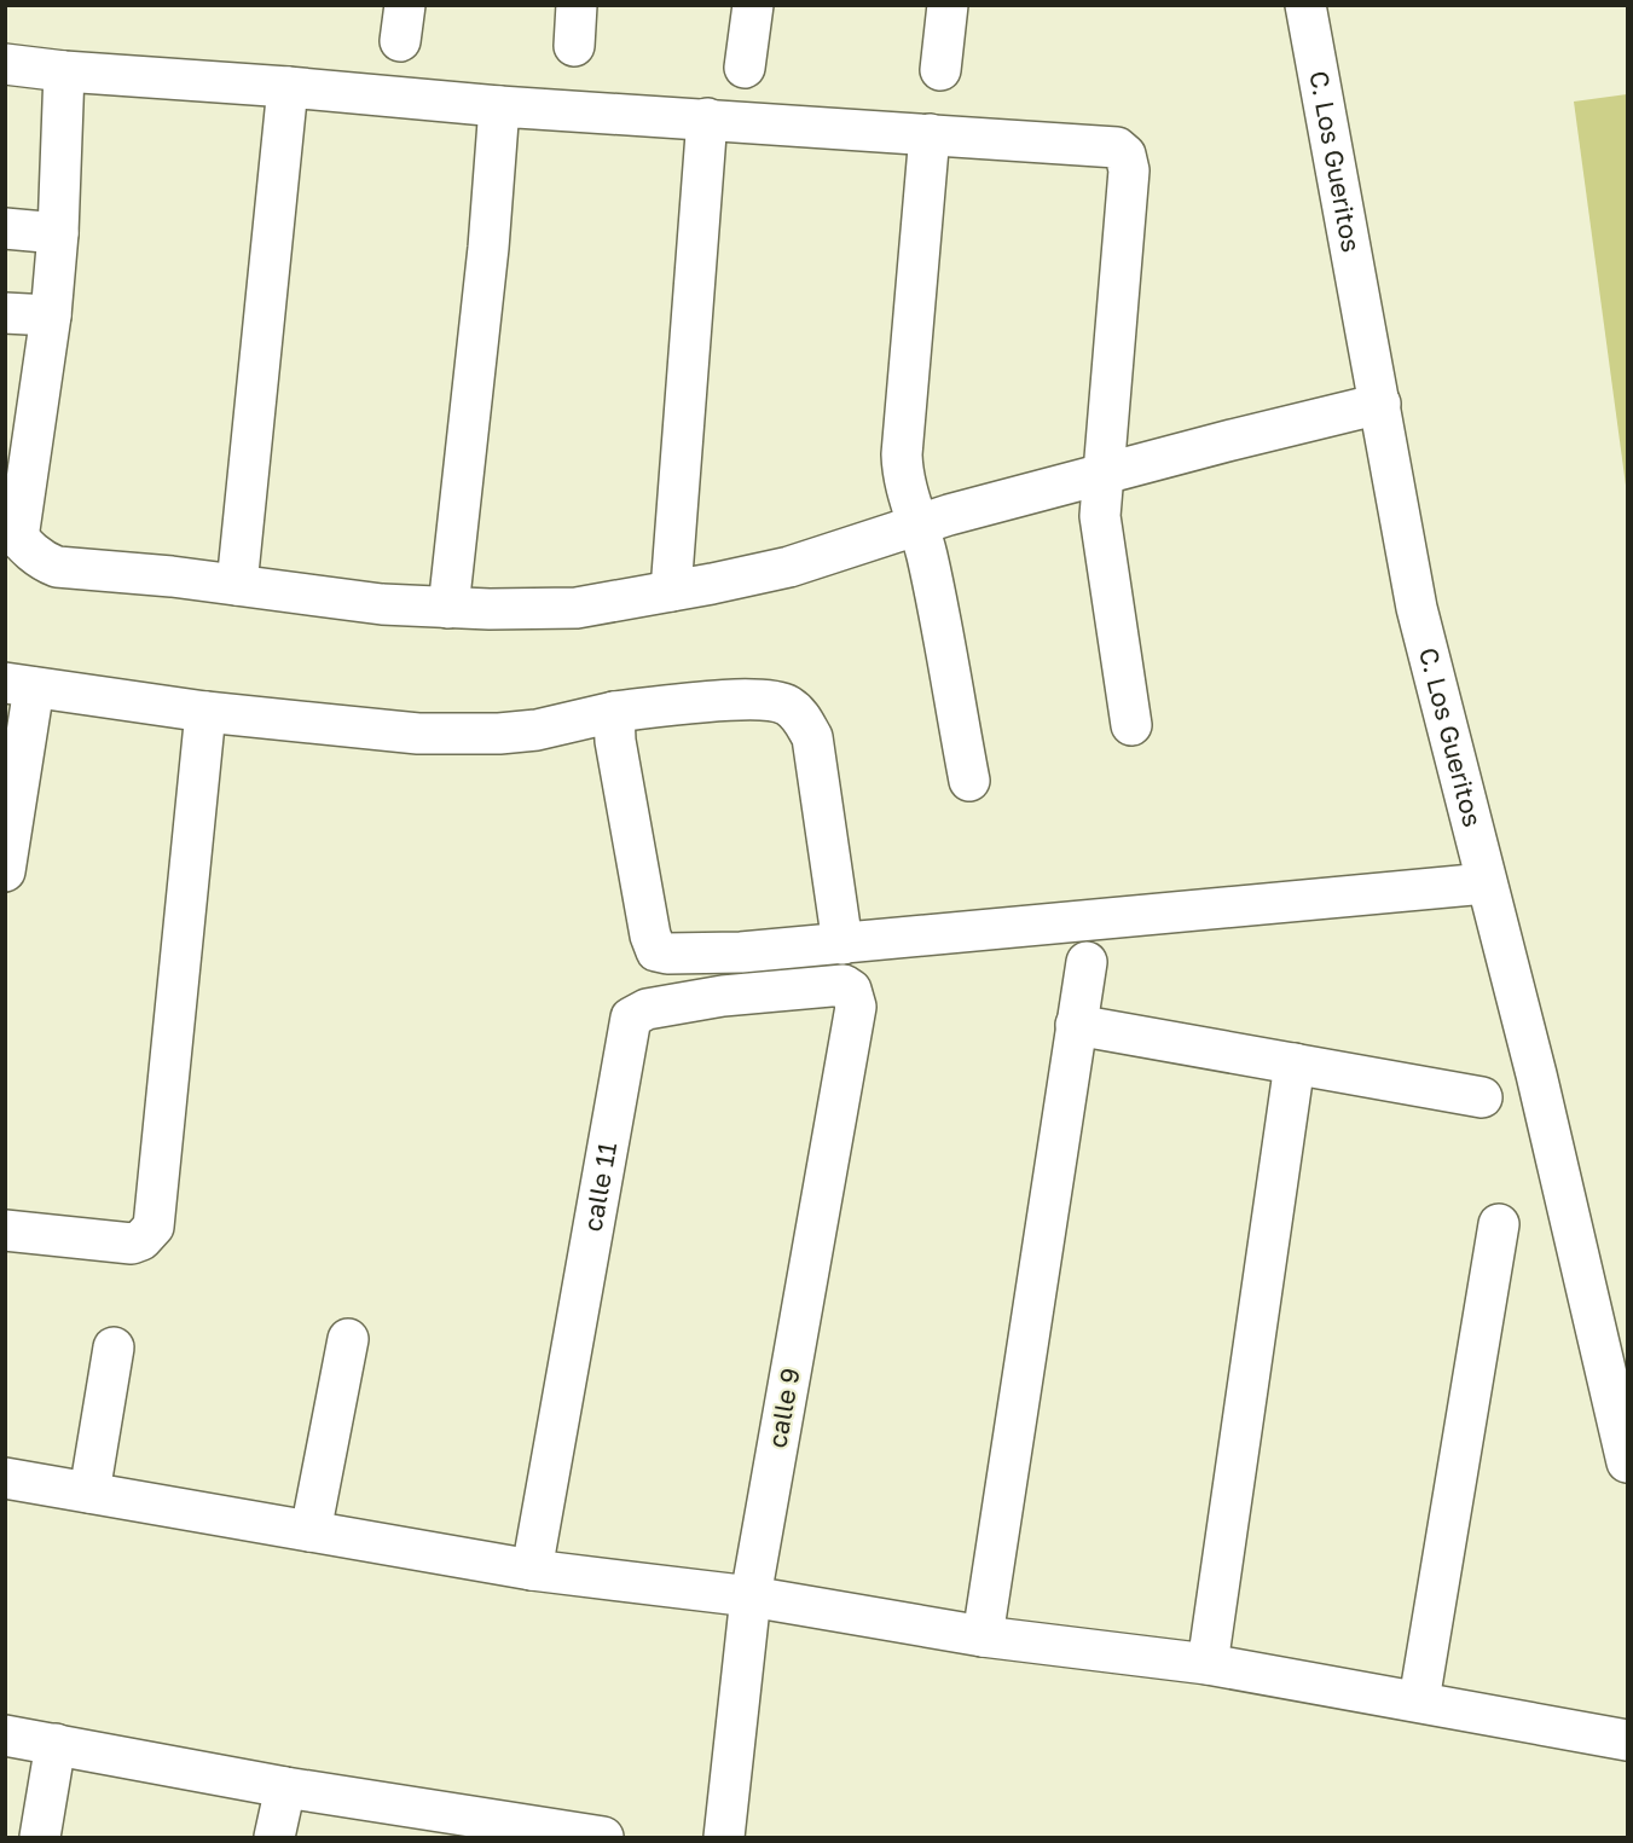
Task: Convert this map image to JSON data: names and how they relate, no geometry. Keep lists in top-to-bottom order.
{
  "streets": {
    "street": ["C. Los Gueritos", "calle 11", "calle 9"]
  },
  "crossings": [
    ["calle 11", "calle 9"]
  ]
}
